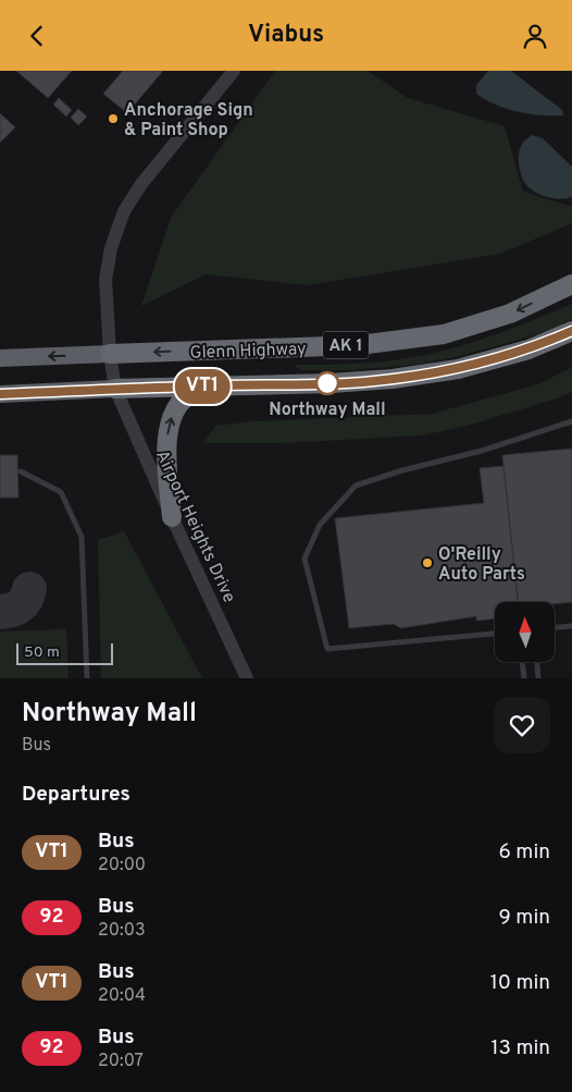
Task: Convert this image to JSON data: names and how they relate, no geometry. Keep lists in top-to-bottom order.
{
  "streets": {
    "highway": ["AK 1", "Glenn Highway"],
    "street": ["Airport Heights Drive"]
  },
  "crossings": [
    ["AK 1", "Glenn Highway"],
    ["AK 1", "Airport Heights Drive"],
    ["Glenn Highway", "Airport Heights Drive"]
  ],
  "places": ["Anchorage Sign & Paint Shop", "Northway Mall", "O'Reilly Auto Parts"],
  "lines": ["bus line VT1"],
  "scale_bar": "50 m",
  "north": "top",
  "page": {
    "header": "Viabus",
    "on_map": "VT1",
    "scale": "50 m",
    "heading": [
      ["Northway Mall", "Bus"],
      "Departures"
    ],
    "list": [
      {
        "mark": "VT1",
        "name": "Bus",
        "note": "20:00",
        "value": "6 min"
      },
      {
        "mark": "92",
        "name": "Bus",
        "note": "20:03",
        "value": "9 min"
      },
      {
        "mark": "VT1",
        "name": "Bus",
        "note": "20:04",
        "value": "10 min"
      },
      {
        "mark": "92",
        "name": "Bus",
        "note": "20:07",
        "value": "13 min"
      }
    ]
  }
}
